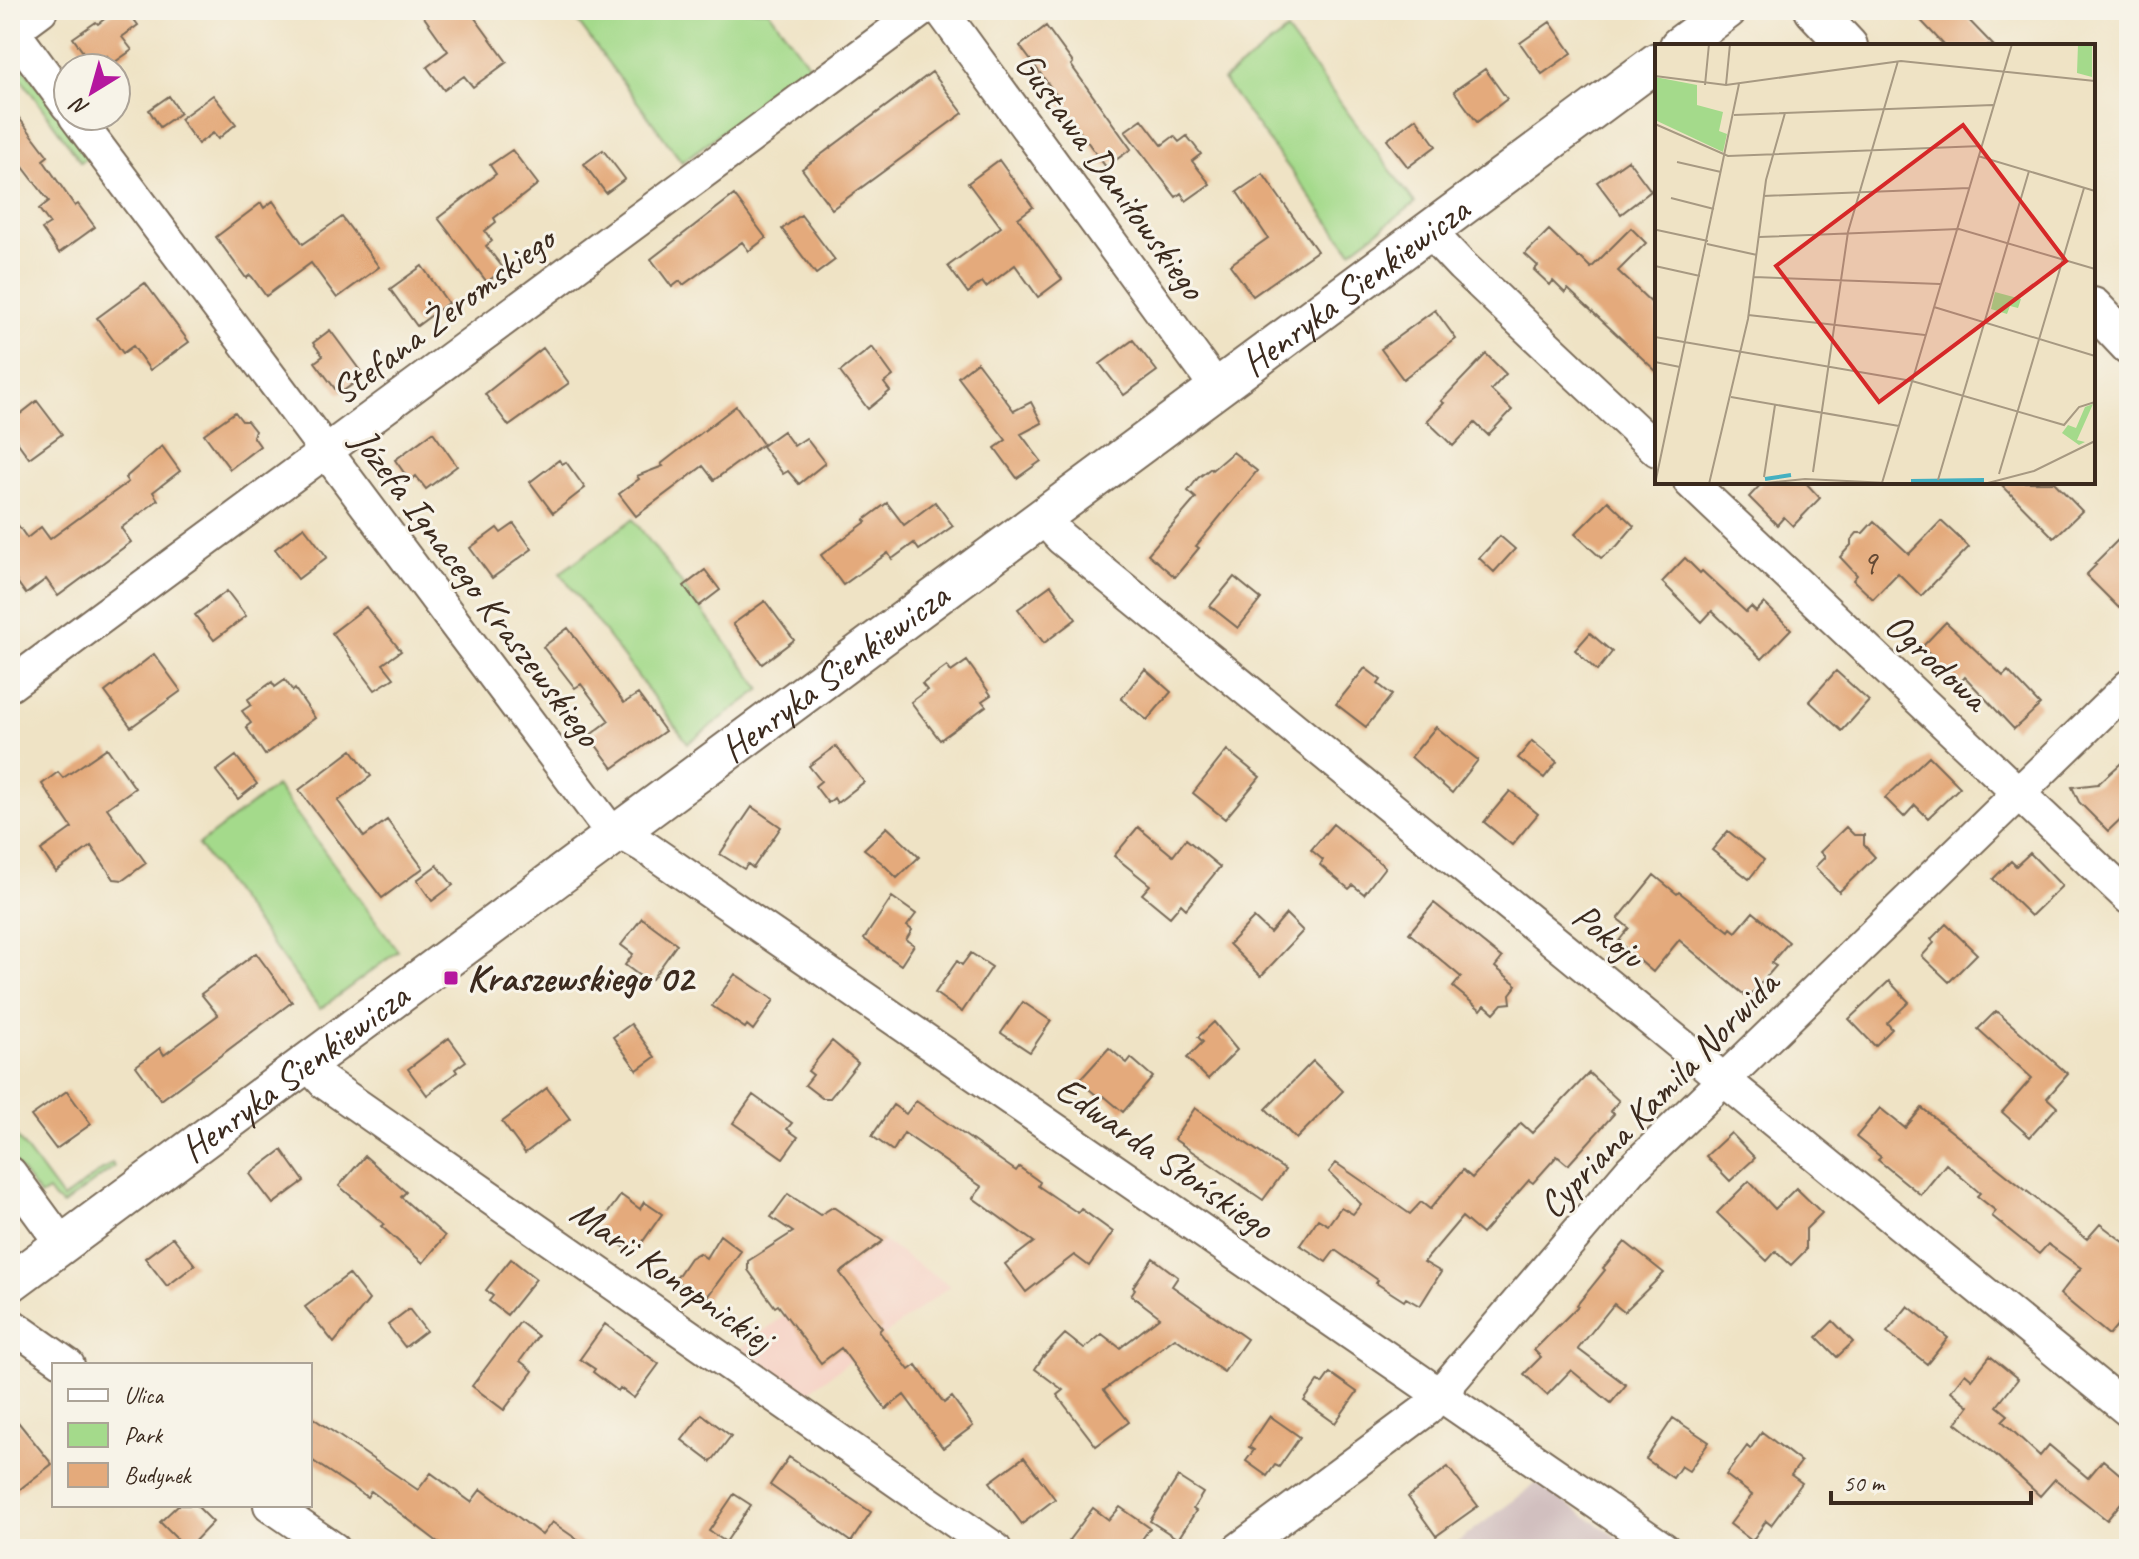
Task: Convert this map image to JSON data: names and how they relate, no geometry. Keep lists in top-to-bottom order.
{
  "streets": {
    "street": [
      "Gustawa Daniłowskiego",
      "Henryka Sienkiewicza",
      "Stefana Żeromskiego",
      "Józefa Ignacego Kraszewskiego",
      "Ogrodowa",
      "Pokoju",
      "Cypriana Kamila Norwida",
      "Edwarda Słońskiego",
      "Marii Konopnickiej"
    ]
  },
  "crossings": [
    ["Gustawa Daniłowskiego", "Henryka Sienkiewicza"],
    ["Henryka Sienkiewicza", "Józefa Ignacego Kraszewskiego"],
    ["Henryka Sienkiewicza", "Pokoju"],
    ["Henryka Sienkiewicza", "Edwarda Słońskiego"],
    ["Henryka Sienkiewicza", "Marii Konopnickiej"],
    ["Stefana Żeromskiego", "Józefa Ignacego Kraszewskiego"],
    ["Józefa Ignacego Kraszewskiego", "Edwarda Słońskiego"],
    ["Ogrodowa", "Cypriana Kamila Norwida"],
    ["Pokoju", "Cypriana Kamila Norwida"],
    ["Cypriana Kamila Norwida", "Edwarda Słońskiego"]
  ],
  "places": {
    "transit": ["Kraszewskiego 02"]
  },
  "house_numbers": ["9"],
  "legend": ["Ulica", "Park", "Budynek"],
  "scale_bar": "50 m",
  "north": "bottom left"
}
